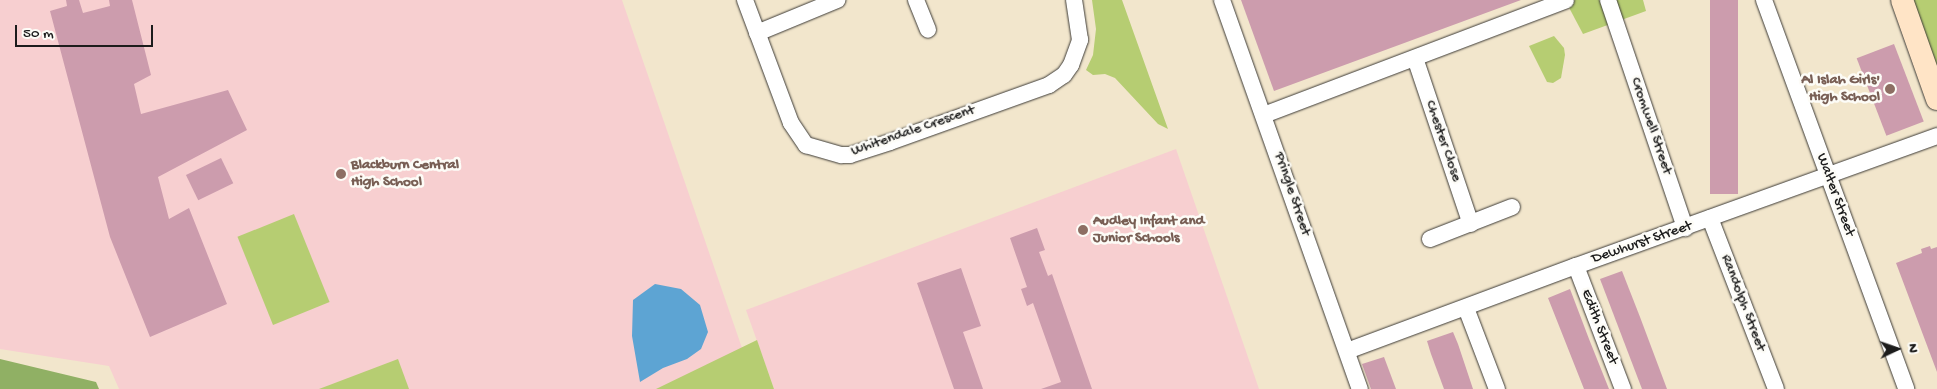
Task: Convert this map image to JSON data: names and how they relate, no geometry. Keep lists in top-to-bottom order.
{
  "streets": {
    "street": [
      "Cromwell Street",
      "Whitendale Crescent",
      "Chester Close",
      "Pringle Street",
      "Walter Street",
      "Dewhurst Street",
      "Randolph Street",
      "Edith Street"
    ]
  },
  "crossings": [
    ["Cromwell Street", "Dewhurst Street"],
    ["Pringle Street", "Dewhurst Street"],
    ["Walter Street", "Dewhurst Street"],
    ["Dewhurst Street", "Randolph Street"],
    ["Dewhurst Street", "Edith Street"]
  ],
  "places": ["Al Islah Girls' High School", "Blackburn Central High School", "Audley Infant and Junior Schools"],
  "scale_bar": "50 m",
  "north": "right"
}
